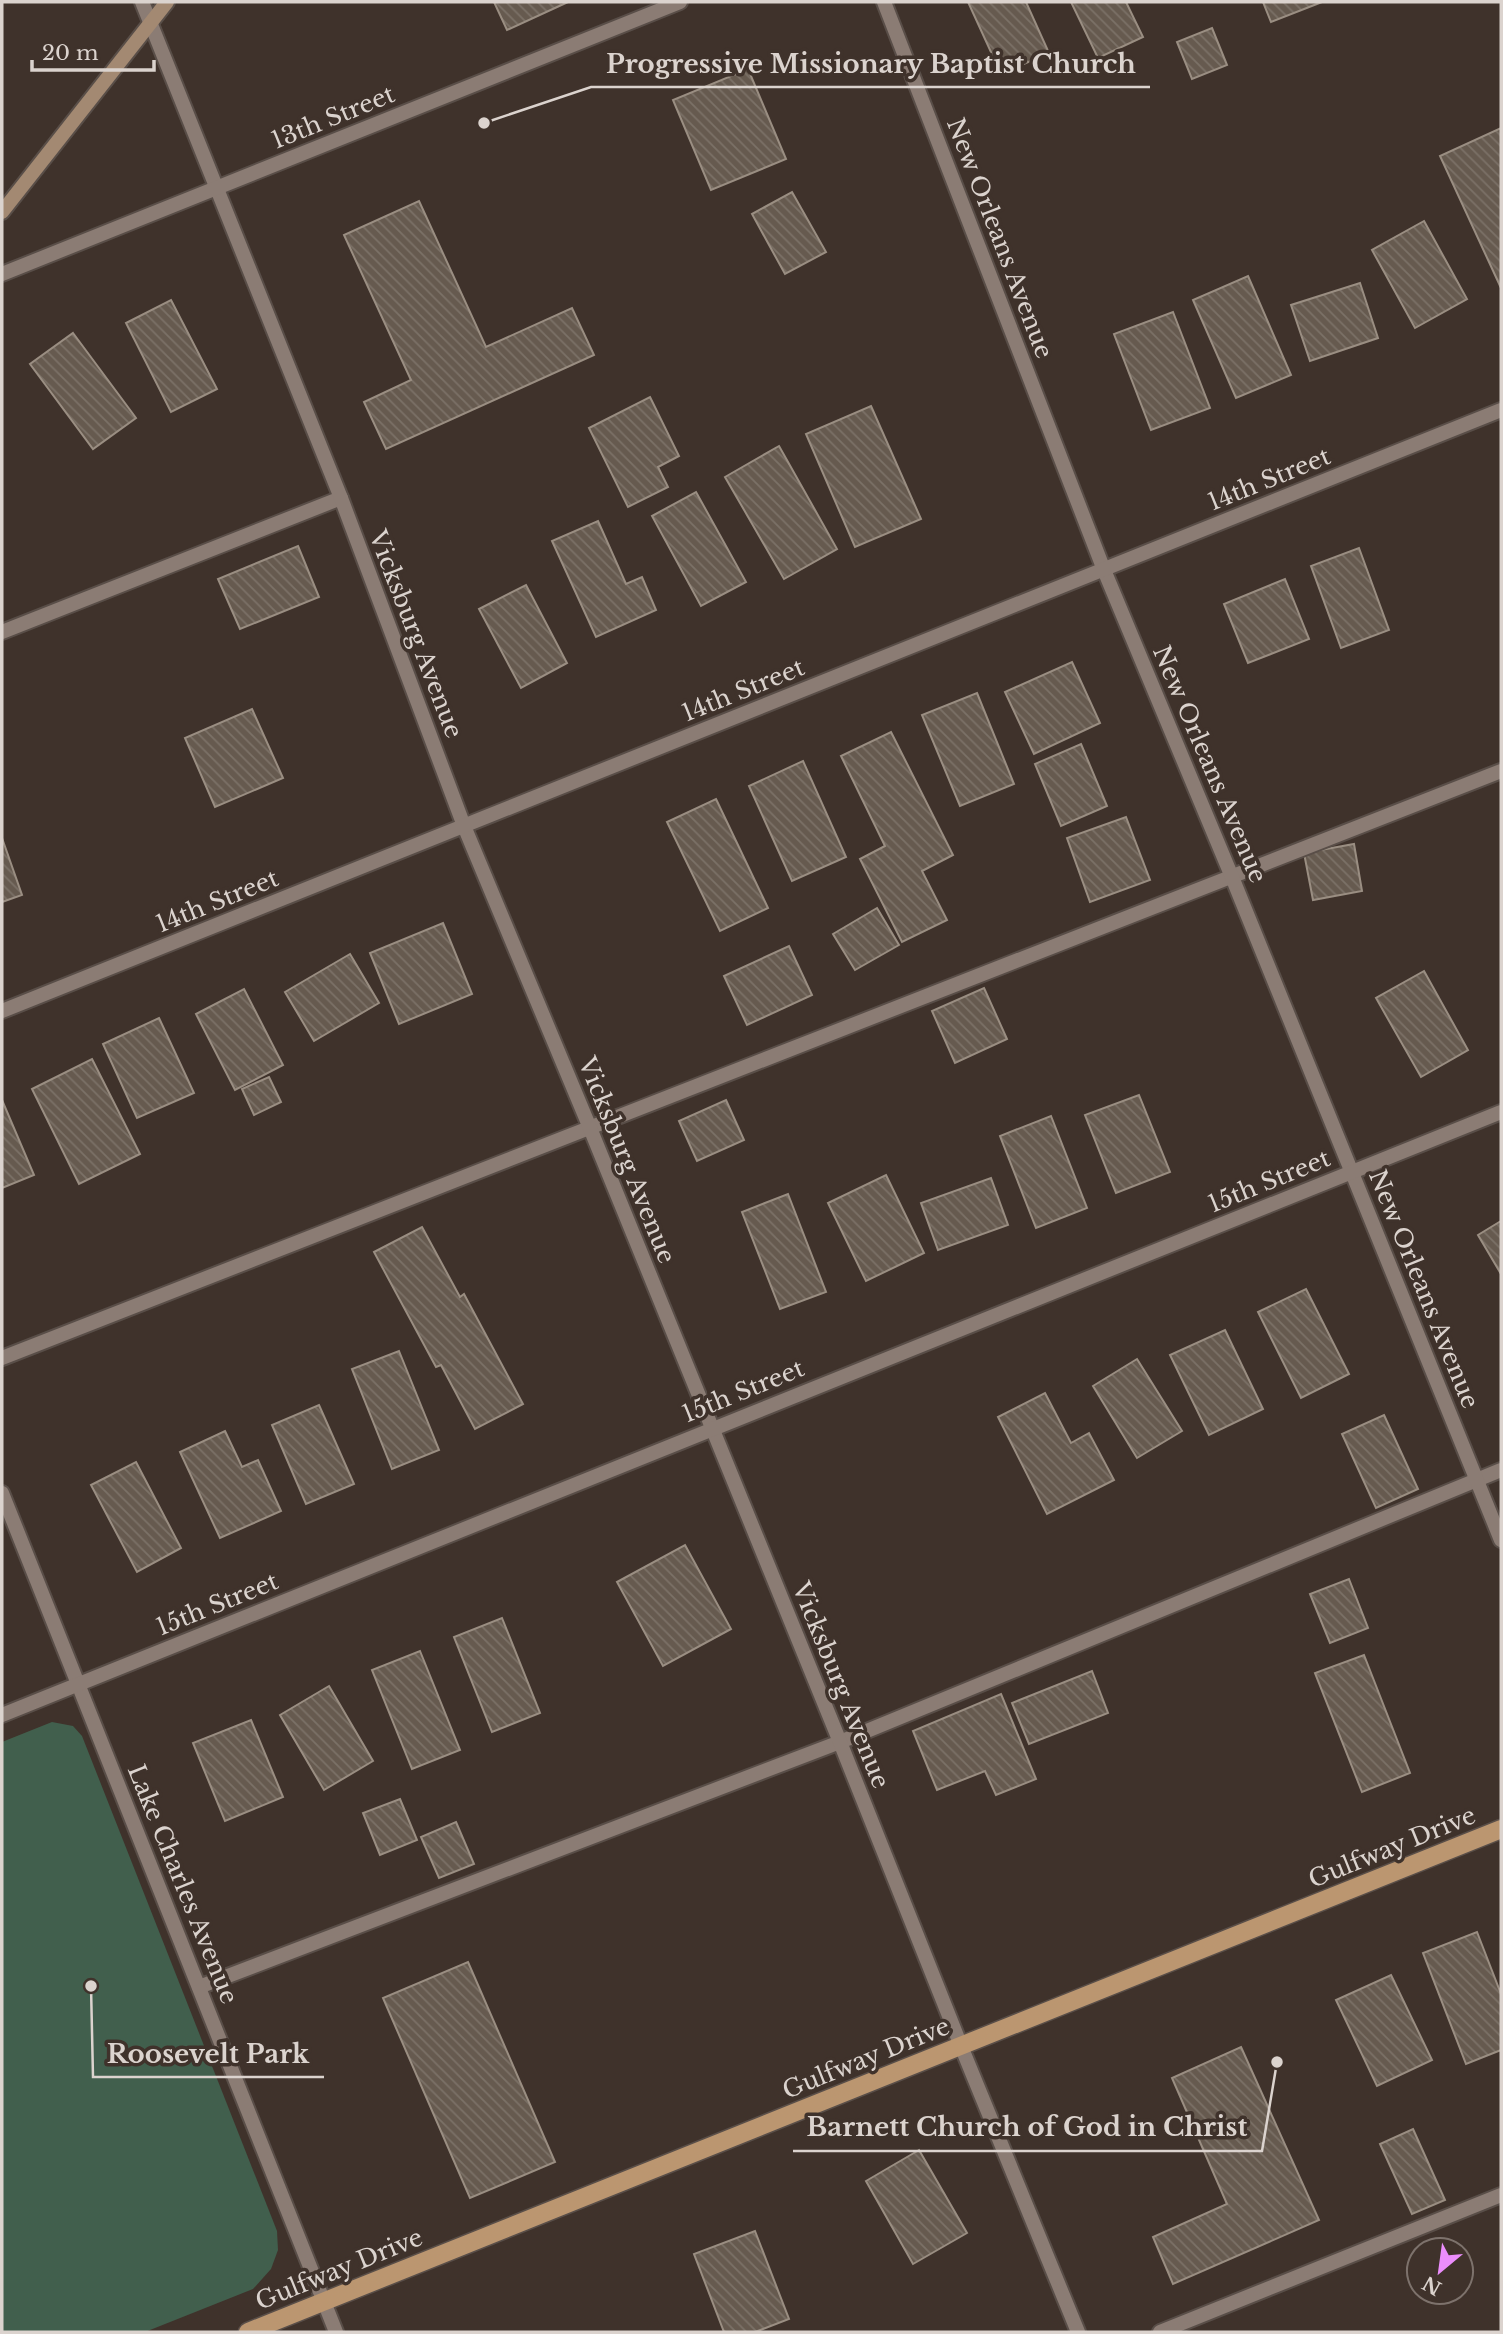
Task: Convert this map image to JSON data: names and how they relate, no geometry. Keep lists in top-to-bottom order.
{
  "streets": {
    "main road": ["Gulfway Drive"],
    "street": [
      "13th Street",
      "New Orleans Avenue",
      "14th Street",
      "Vicksburg Avenue",
      "15th Street",
      "Lake Charles Avenue"
    ]
  },
  "crossings": [
    ["13th Street", "Vicksburg Avenue"],
    ["New Orleans Avenue", "14th Street"],
    ["New Orleans Avenue", "15th Street"],
    ["14th Street", "Vicksburg Avenue"],
    ["Vicksburg Avenue", "15th Street"],
    ["Vicksburg Avenue", "Gulfway Drive"],
    ["15th Street", "Lake Charles Avenue"],
    ["Gulfway Drive", "Lake Charles Avenue"]
  ],
  "places": ["Progressive Missionary Baptist Church", "Roosevelt Park", "Barnett Church of God in Christ"],
  "scale_bar": "20 m",
  "north": "bottom left"
}
